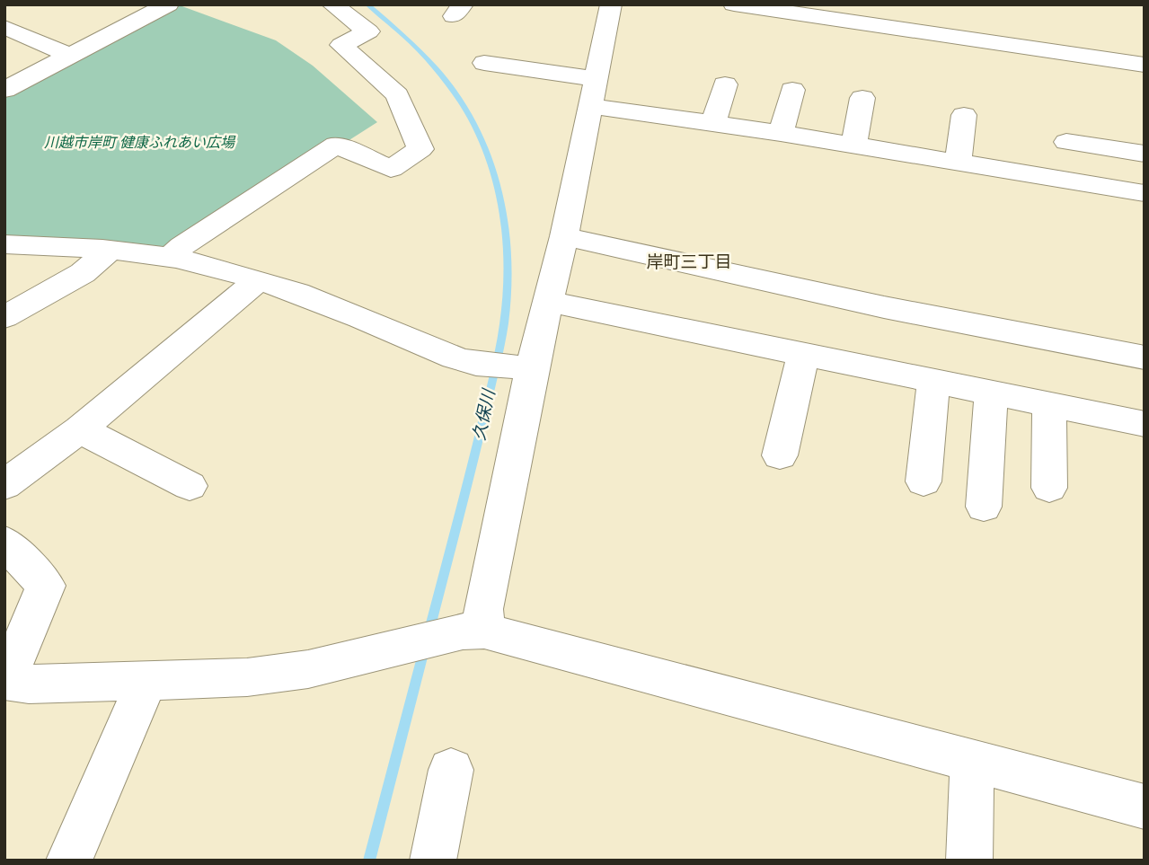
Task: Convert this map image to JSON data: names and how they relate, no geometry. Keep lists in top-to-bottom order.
{
  "districts": ["岸町三丁目"],
  "water": ["久保川"],
  "parks": ["川越市岸町 健康ふれあい広場"]
}
